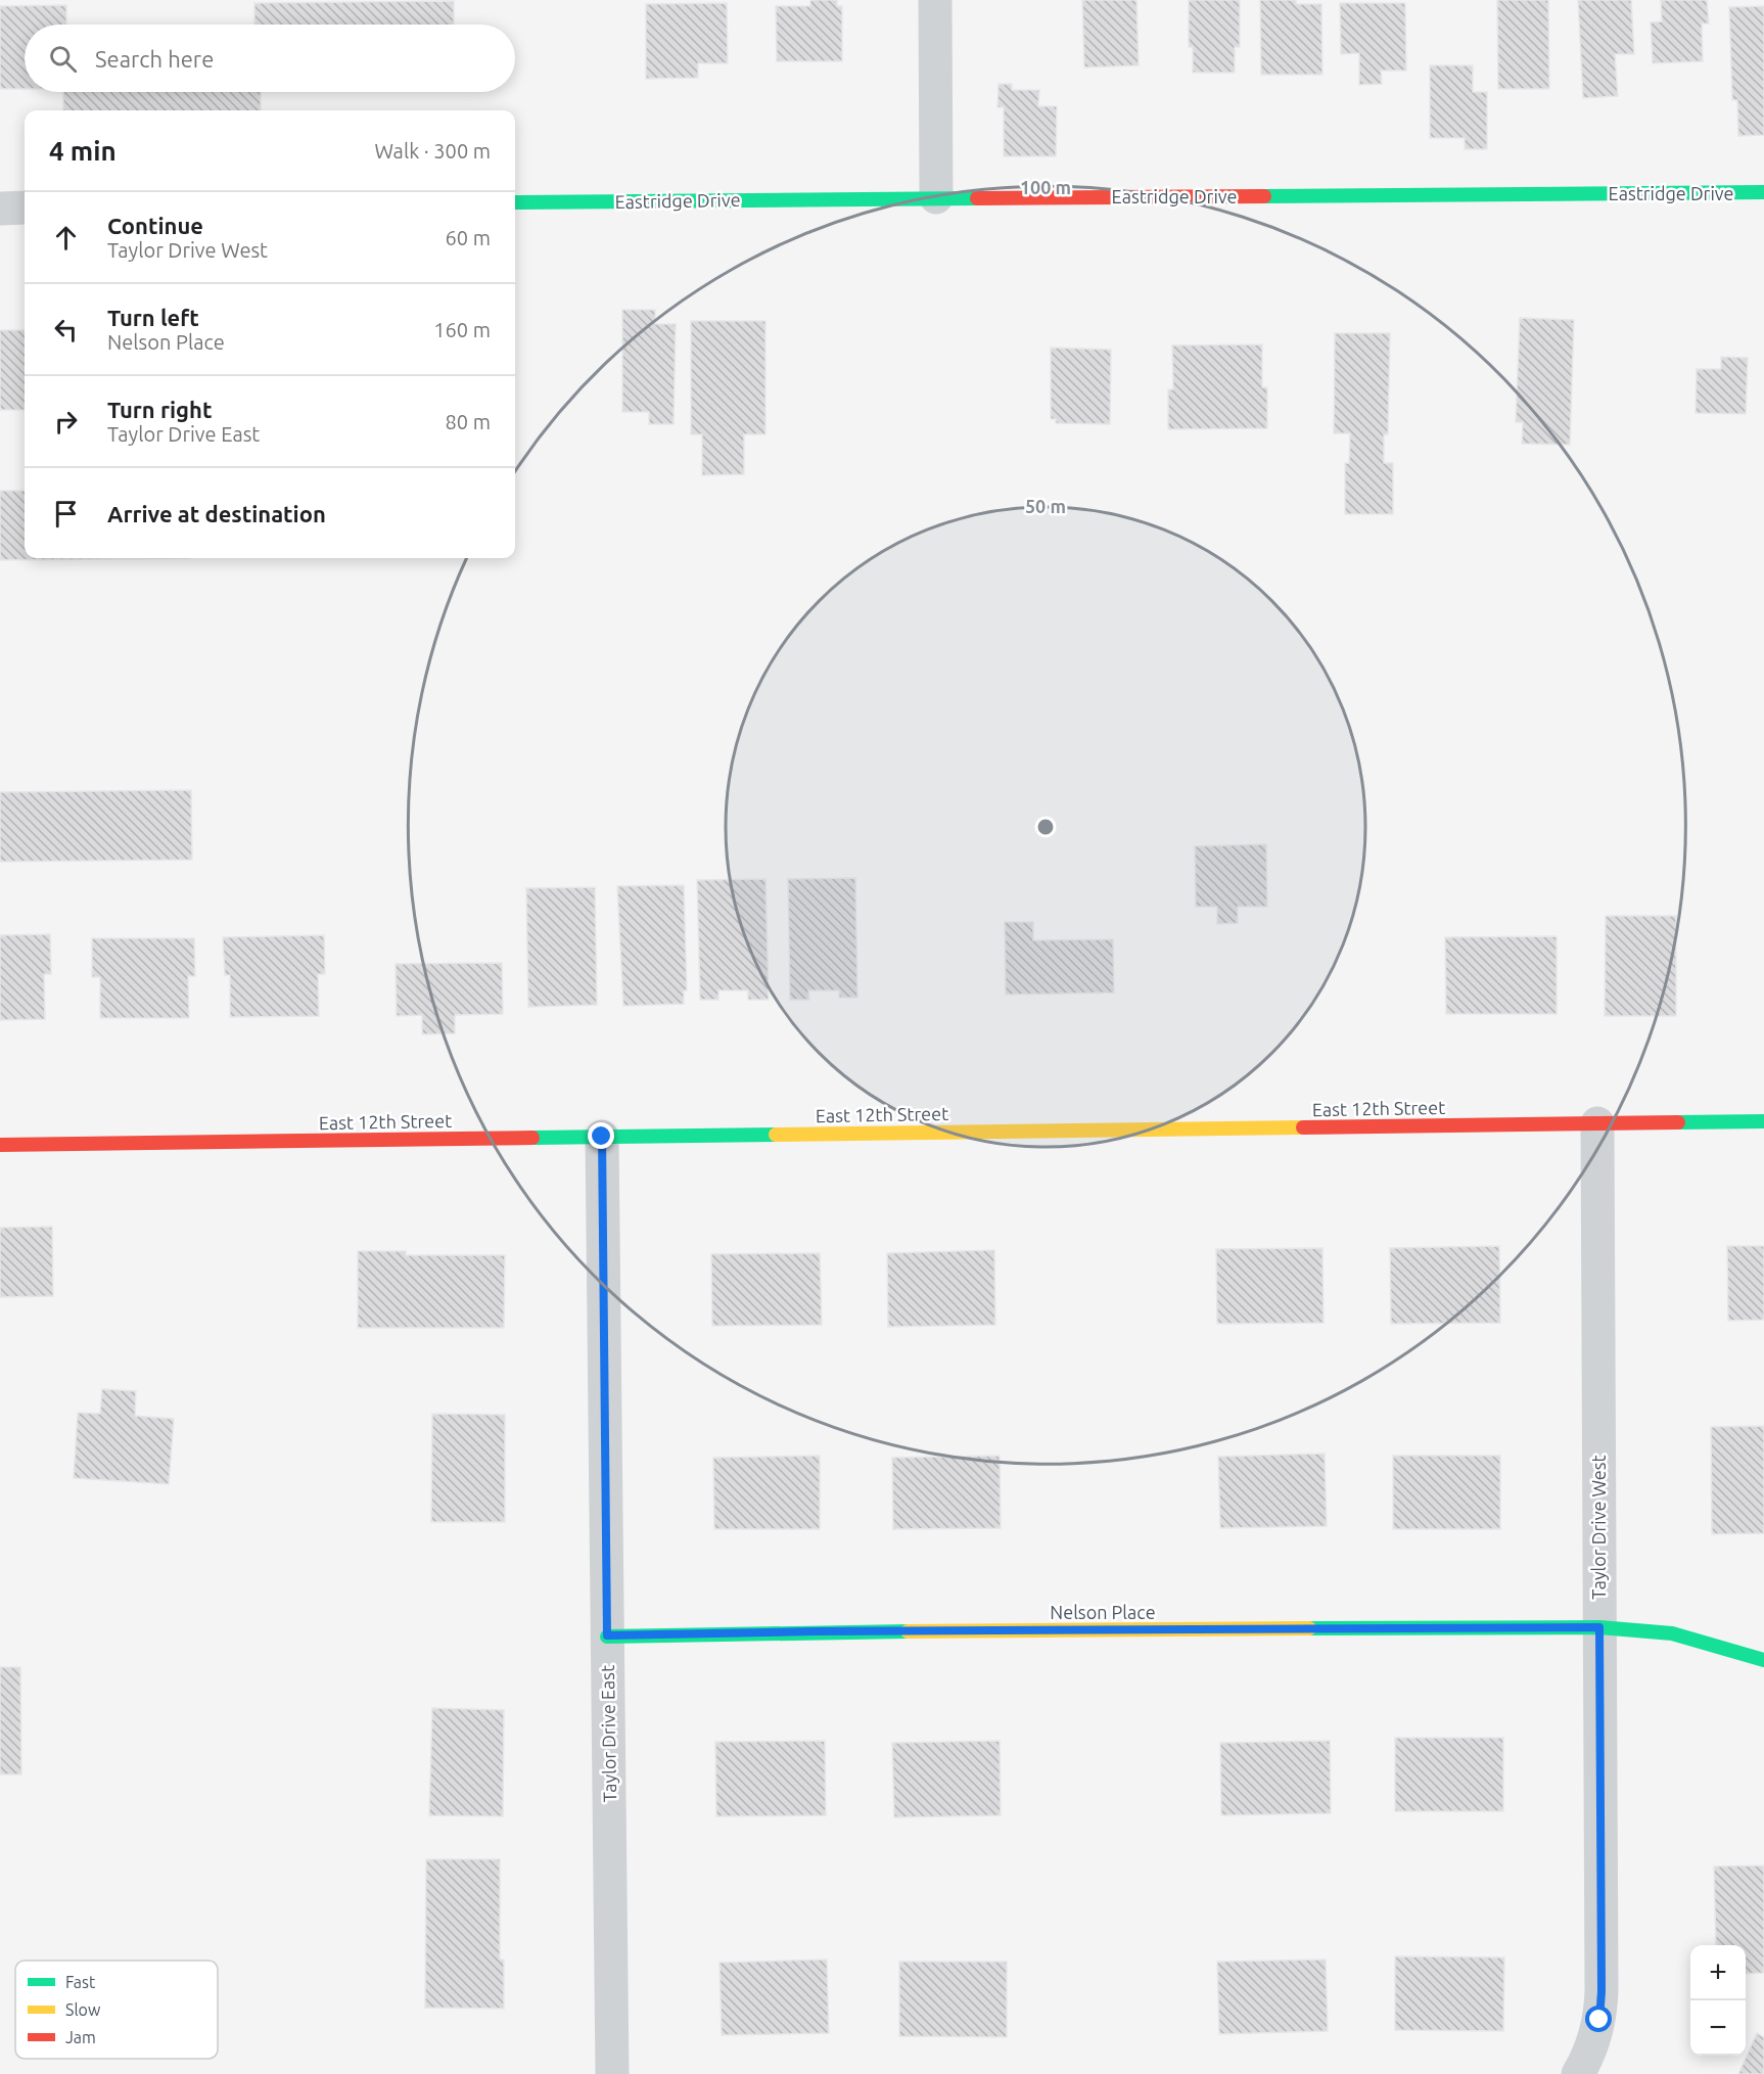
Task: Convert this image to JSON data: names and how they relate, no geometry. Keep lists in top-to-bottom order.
{
  "streets": {
    "street": [
      "Eastridge Drive",
      "East 12th Street",
      "Taylor Drive West",
      "Nelson Place",
      "Taylor Drive East"
    ]
  },
  "crossings": [
    ["East 12th Street", "Taylor Drive West"],
    ["East 12th Street", "Taylor Drive East"],
    ["Taylor Drive West", "Nelson Place"],
    ["Nelson Place", "Taylor Drive East"]
  ],
  "legend": ["Fast", "Slow", "Jam"],
  "page": {
    "search": "Search here",
    "heading": ["4 min", "Walk · 300 m"],
    "list": [
      ["Continue", "Taylor Drive West", "60 m"],
      ["Turn left", "Nelson Place", "160 m"],
      ["Turn right", "Taylor Drive East", "80 m"],
      "Arrive at destination"
    ],
    "map_buttons": ["+", "−"]
  },
  "rings": ["100 m", "50 m"]
}
